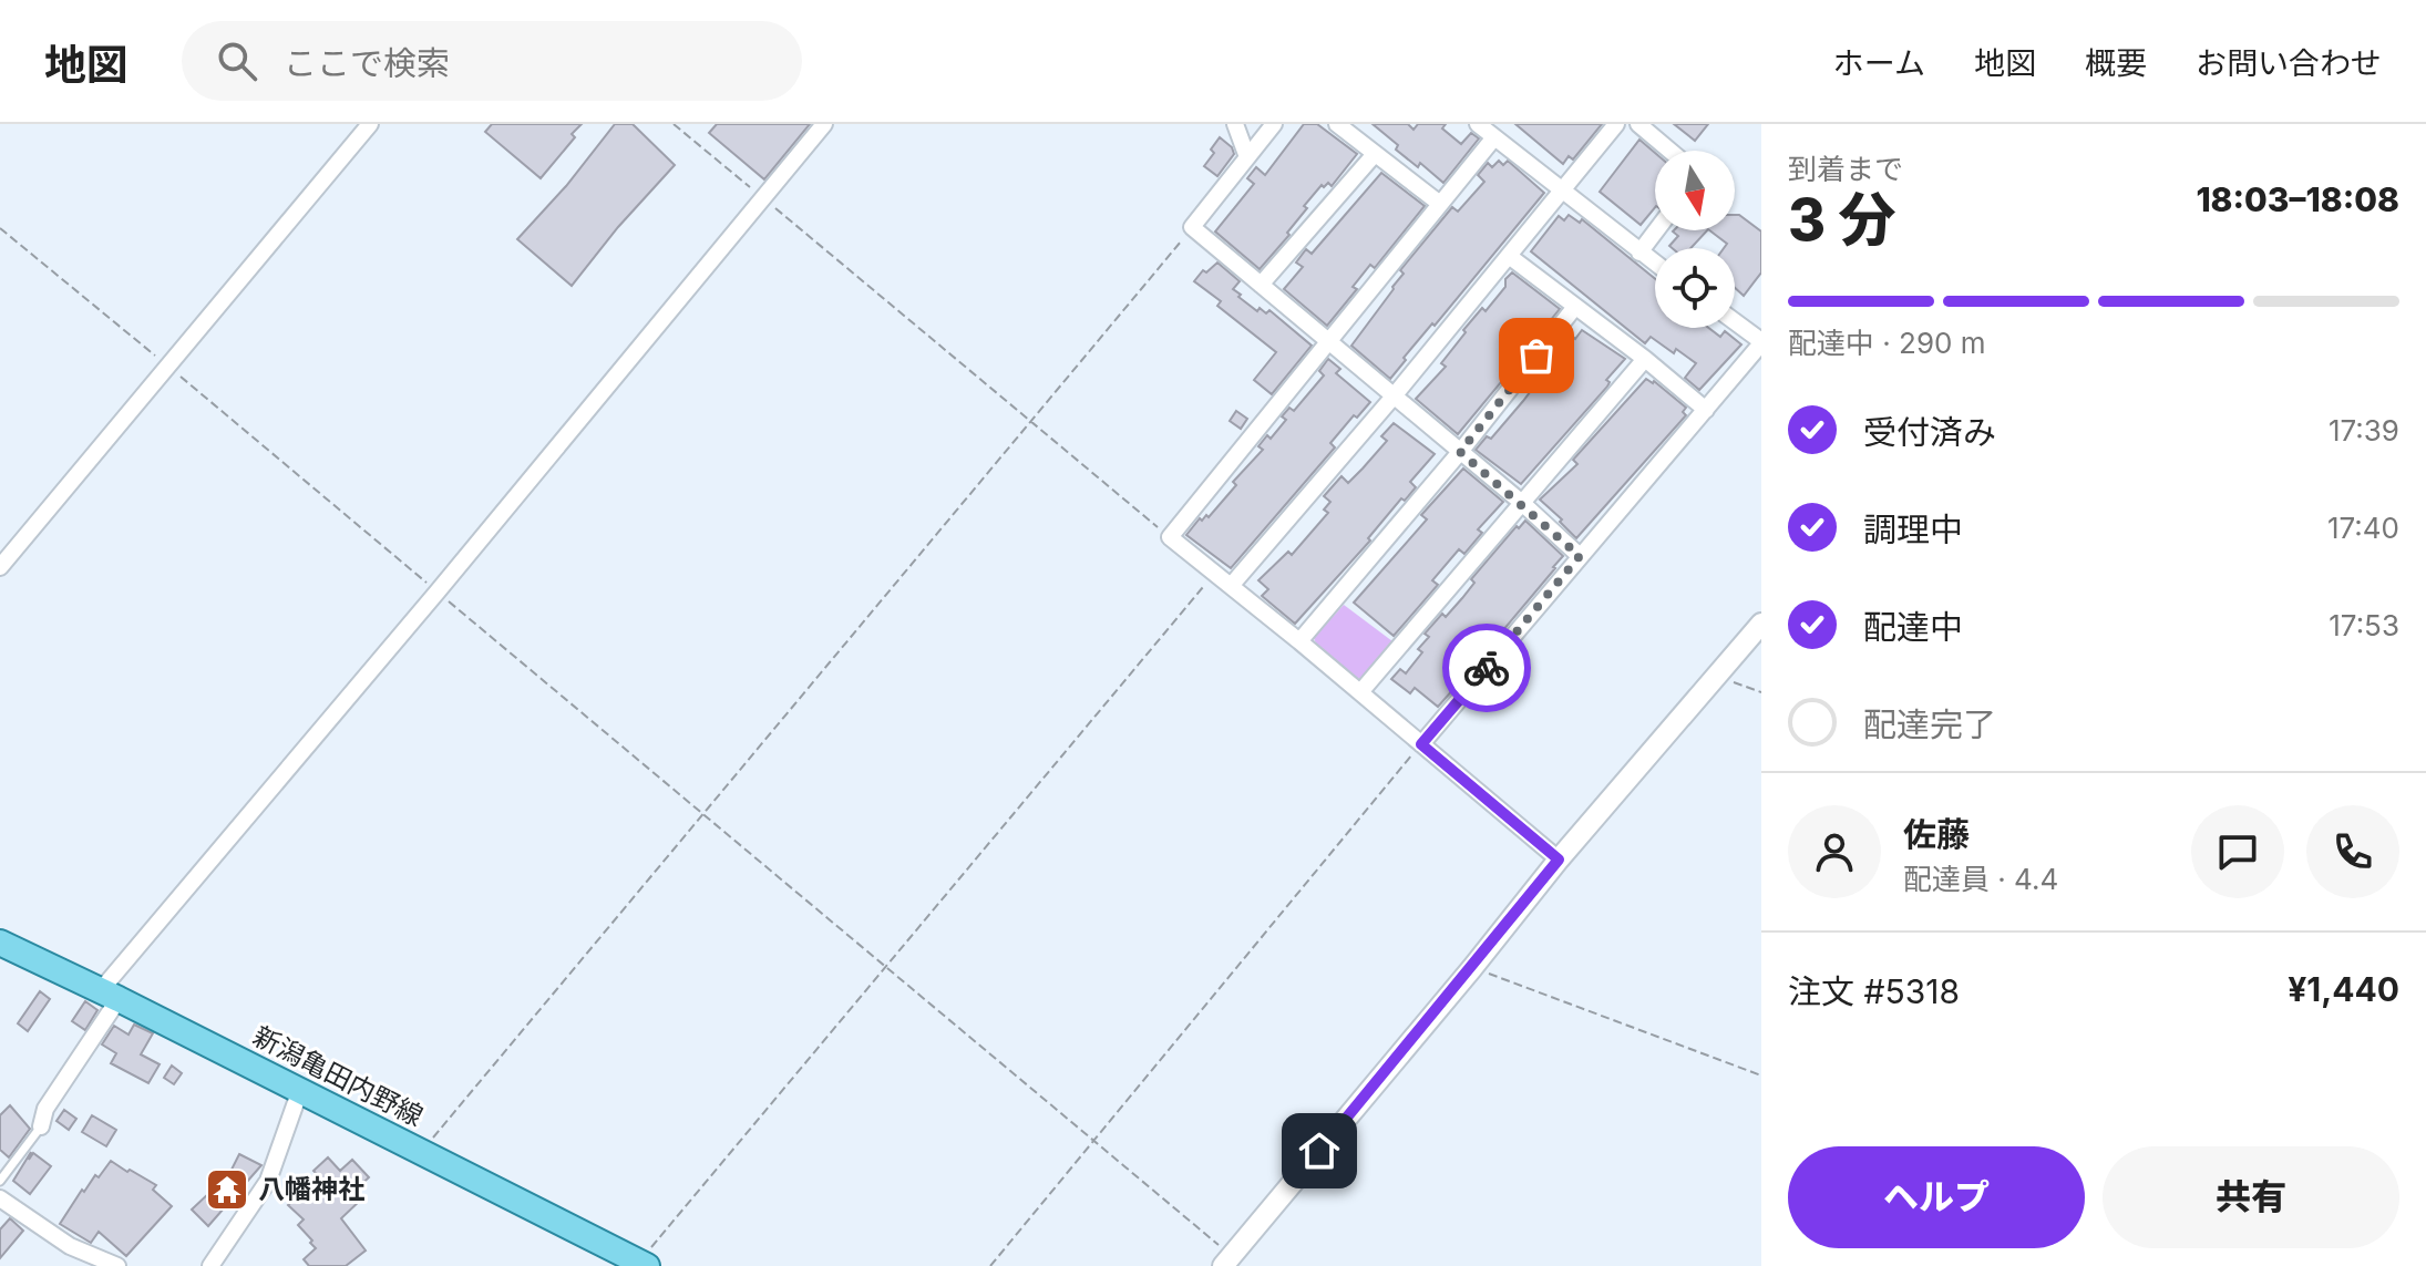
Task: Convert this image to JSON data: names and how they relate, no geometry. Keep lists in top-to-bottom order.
{
  "streets": {
    "main road": ["新潟亀田内野線"]
  },
  "places": {
    "temple": ["八幡神社"]
  },
  "north": "bottom",
  "page": {
    "header": "地図",
    "search": "ここで検索",
    "nav": [
      "ホーム",
      "地図",
      "概要",
      "お問い合わせ"
    ],
    "heading": ["3 分", "到着まで", "18:03–18:08"],
    "panel": [
      "佐藤",
      "配達員 · 4.4",
      "注文 #5318",
      "¥1,440"
    ],
    "bar": "配達中 · 290 m",
    "list": [
      ["受付済み", "17:39"],
      ["調理中", "17:40"],
      ["配達中", "17:53"],
      "配達完了"
    ],
    "buttons": ["ヘルプ", "共有"]
  }
}
